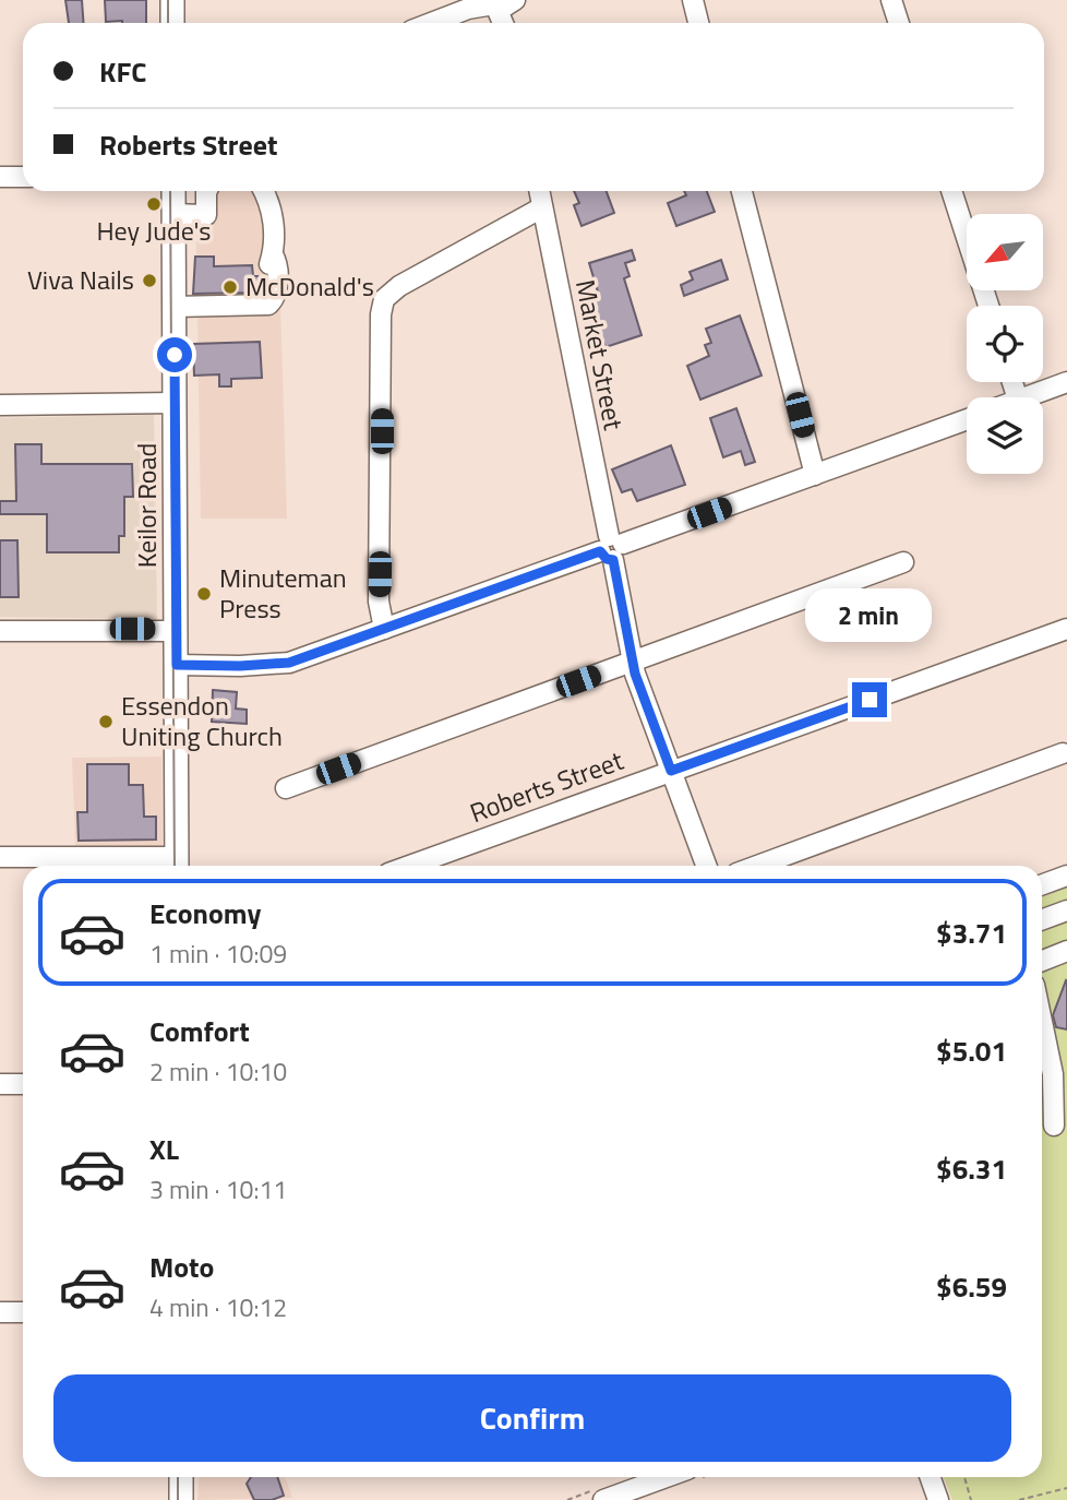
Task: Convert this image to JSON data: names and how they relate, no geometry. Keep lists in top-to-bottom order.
{
  "streets": {
    "main road": ["Keilor Road"],
    "street": ["Market Street", "Roberts Street"]
  },
  "crossings": [
    ["Market Street", "Roberts Street"]
  ],
  "places": [
    "Hey Jude's",
    "Viva Nails",
    "McDonald's",
    "Minuteman Press",
    "Essendon Uniting Church"
  ],
  "north": "bottom left",
  "page": {
    "banner": ["KFC", "Roberts Street"],
    "bubble": "2 min",
    "list": [
      {
        "name": "Economy",
        "note": "1 min · 10:09",
        "value": "$3.71"
      },
      {
        "name": "Comfort",
        "note": "2 min · 10:10",
        "value": "$5.01"
      },
      {
        "name": "XL",
        "note": "3 min · 10:11",
        "value": "$6.31"
      },
      {
        "name": "Moto",
        "note": "4 min · 10:12",
        "value": "$6.59"
      }
    ],
    "buttons": "Confirm"
  }
}
